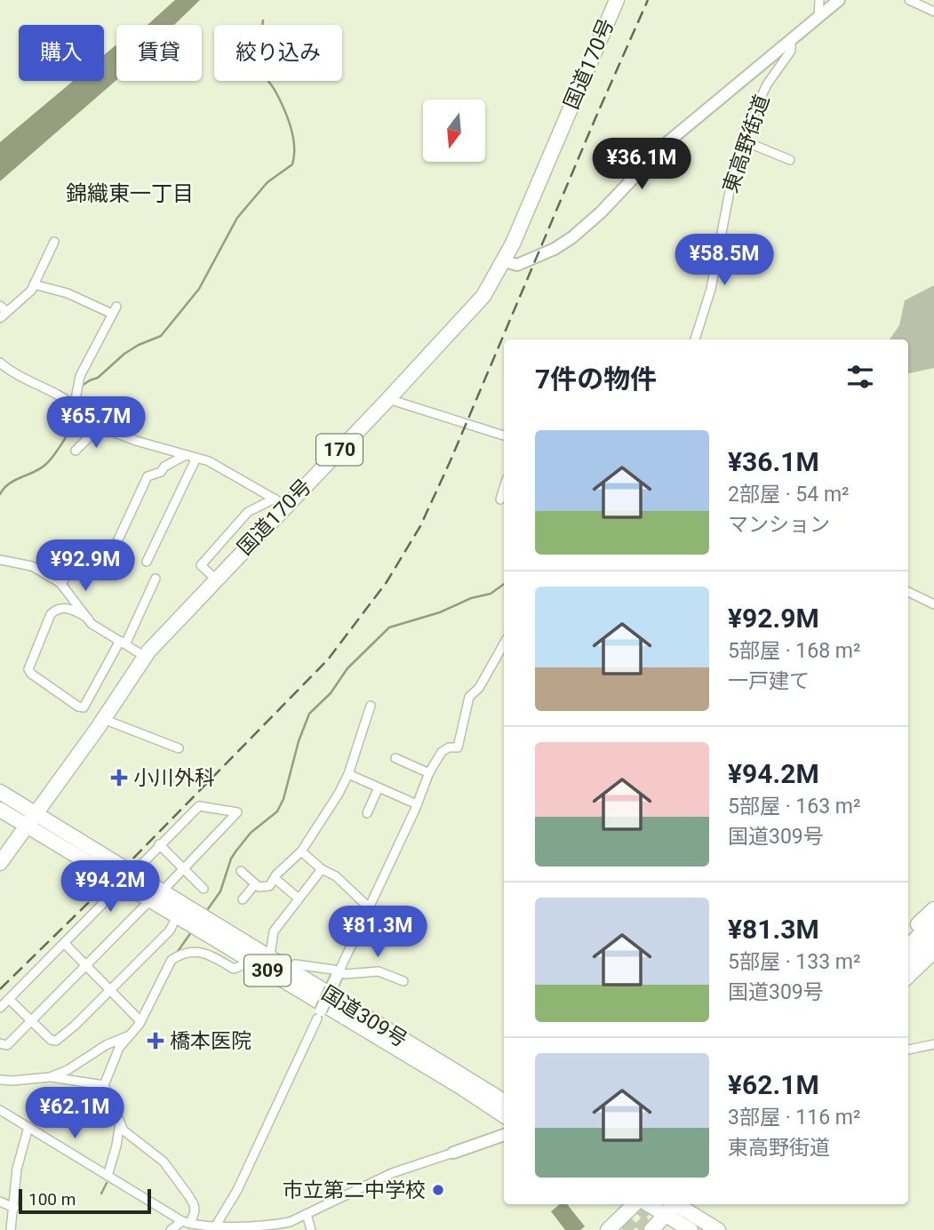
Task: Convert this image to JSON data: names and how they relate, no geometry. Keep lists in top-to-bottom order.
{
  "streets": {
    "highway": [
      "国道170号",
      "170",
      "309",
      "国道309号"
    ],
    "street": ["東高野街道"]
  },
  "crossings": [
    ["国道170号", "国道309号"],
    ["309", "国道309号"]
  ],
  "districts": ["錦織東一丁目"],
  "places": {
    "health": ["小川外科", "橋本医院"],
    "other": ["市立第二中学校"]
  },
  "scale_bar": "100 m",
  "north": "bottom",
  "page": {
    "chip": ["購入", "賃貸", "絞り込み"],
    "price": [
      "¥36.1M",
      "¥58.5M",
      "¥65.7M",
      "¥92.9M",
      "¥94.2M",
      "¥81.3M",
      "¥62.1M"
    ],
    "heading": "7件の物件",
    "list": [
      {
        "name": "¥36.1M",
        "note": "2部屋 · 54 m² · マンション"
      },
      {
        "name": "¥92.9M",
        "note": "5部屋 · 168 m² · 一戸建て"
      },
      {
        "name": "¥94.2M",
        "note": "5部屋 · 163 m² · 国道309号"
      },
      {
        "name": "¥81.3M",
        "note": "5部屋 · 133 m² · 国道309号"
      },
      {
        "name": "¥62.1M",
        "note": "3部屋 · 116 m² · 東高野街道"
      }
    ],
    "scale": "100 m"
  }
}
